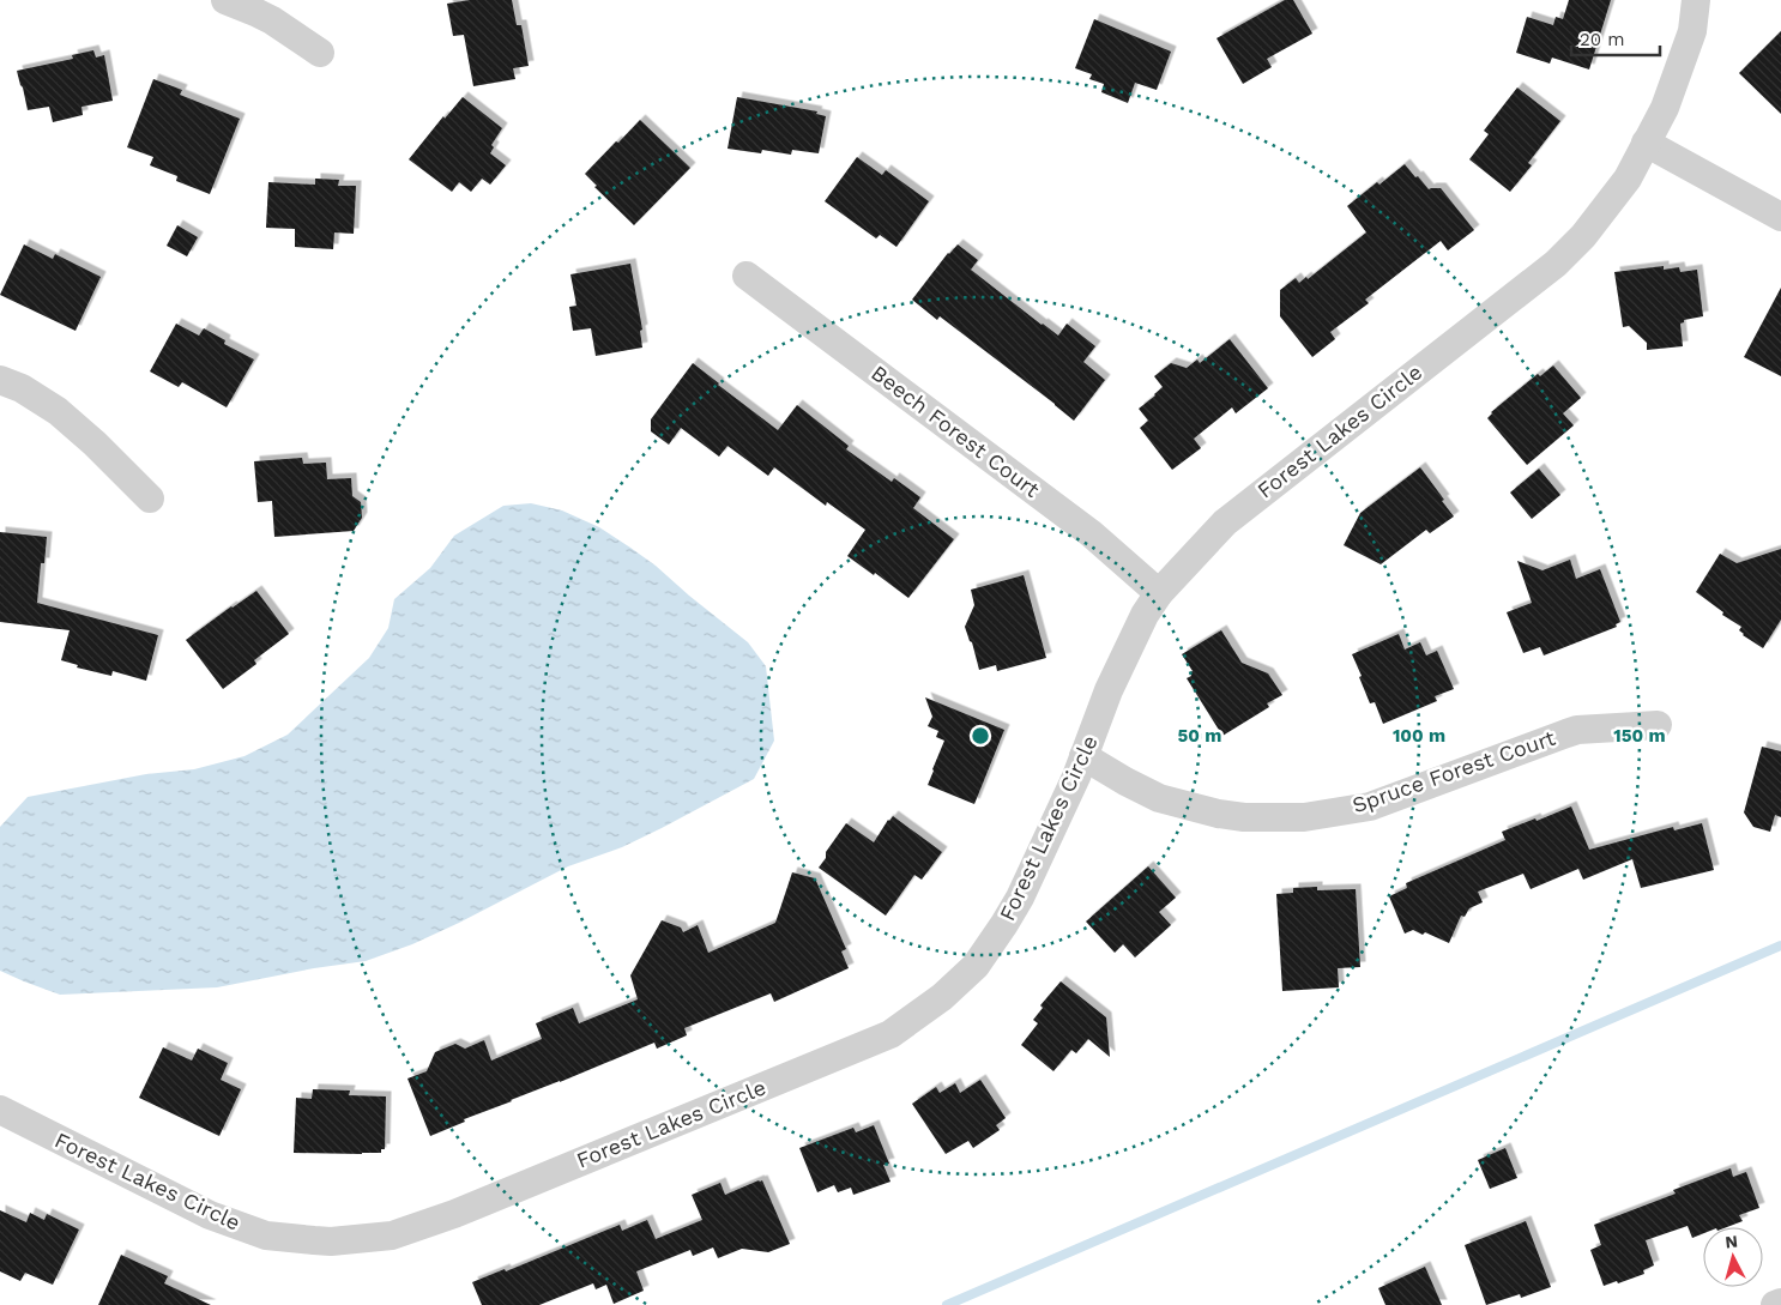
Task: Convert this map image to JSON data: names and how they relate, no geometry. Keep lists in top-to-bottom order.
{
  "streets": {
    "street": ["Beech Forest Court", "Forest Lakes Circle", "Spruce Forest Court"]
  },
  "crossings": [
    ["Beech Forest Court", "Forest Lakes Circle"],
    ["Forest Lakes Circle", "Spruce Forest Court"]
  ],
  "scale_bar": "20 m",
  "north": "top",
  "rings": ["50 m", "100 m", "150 m"]
}
